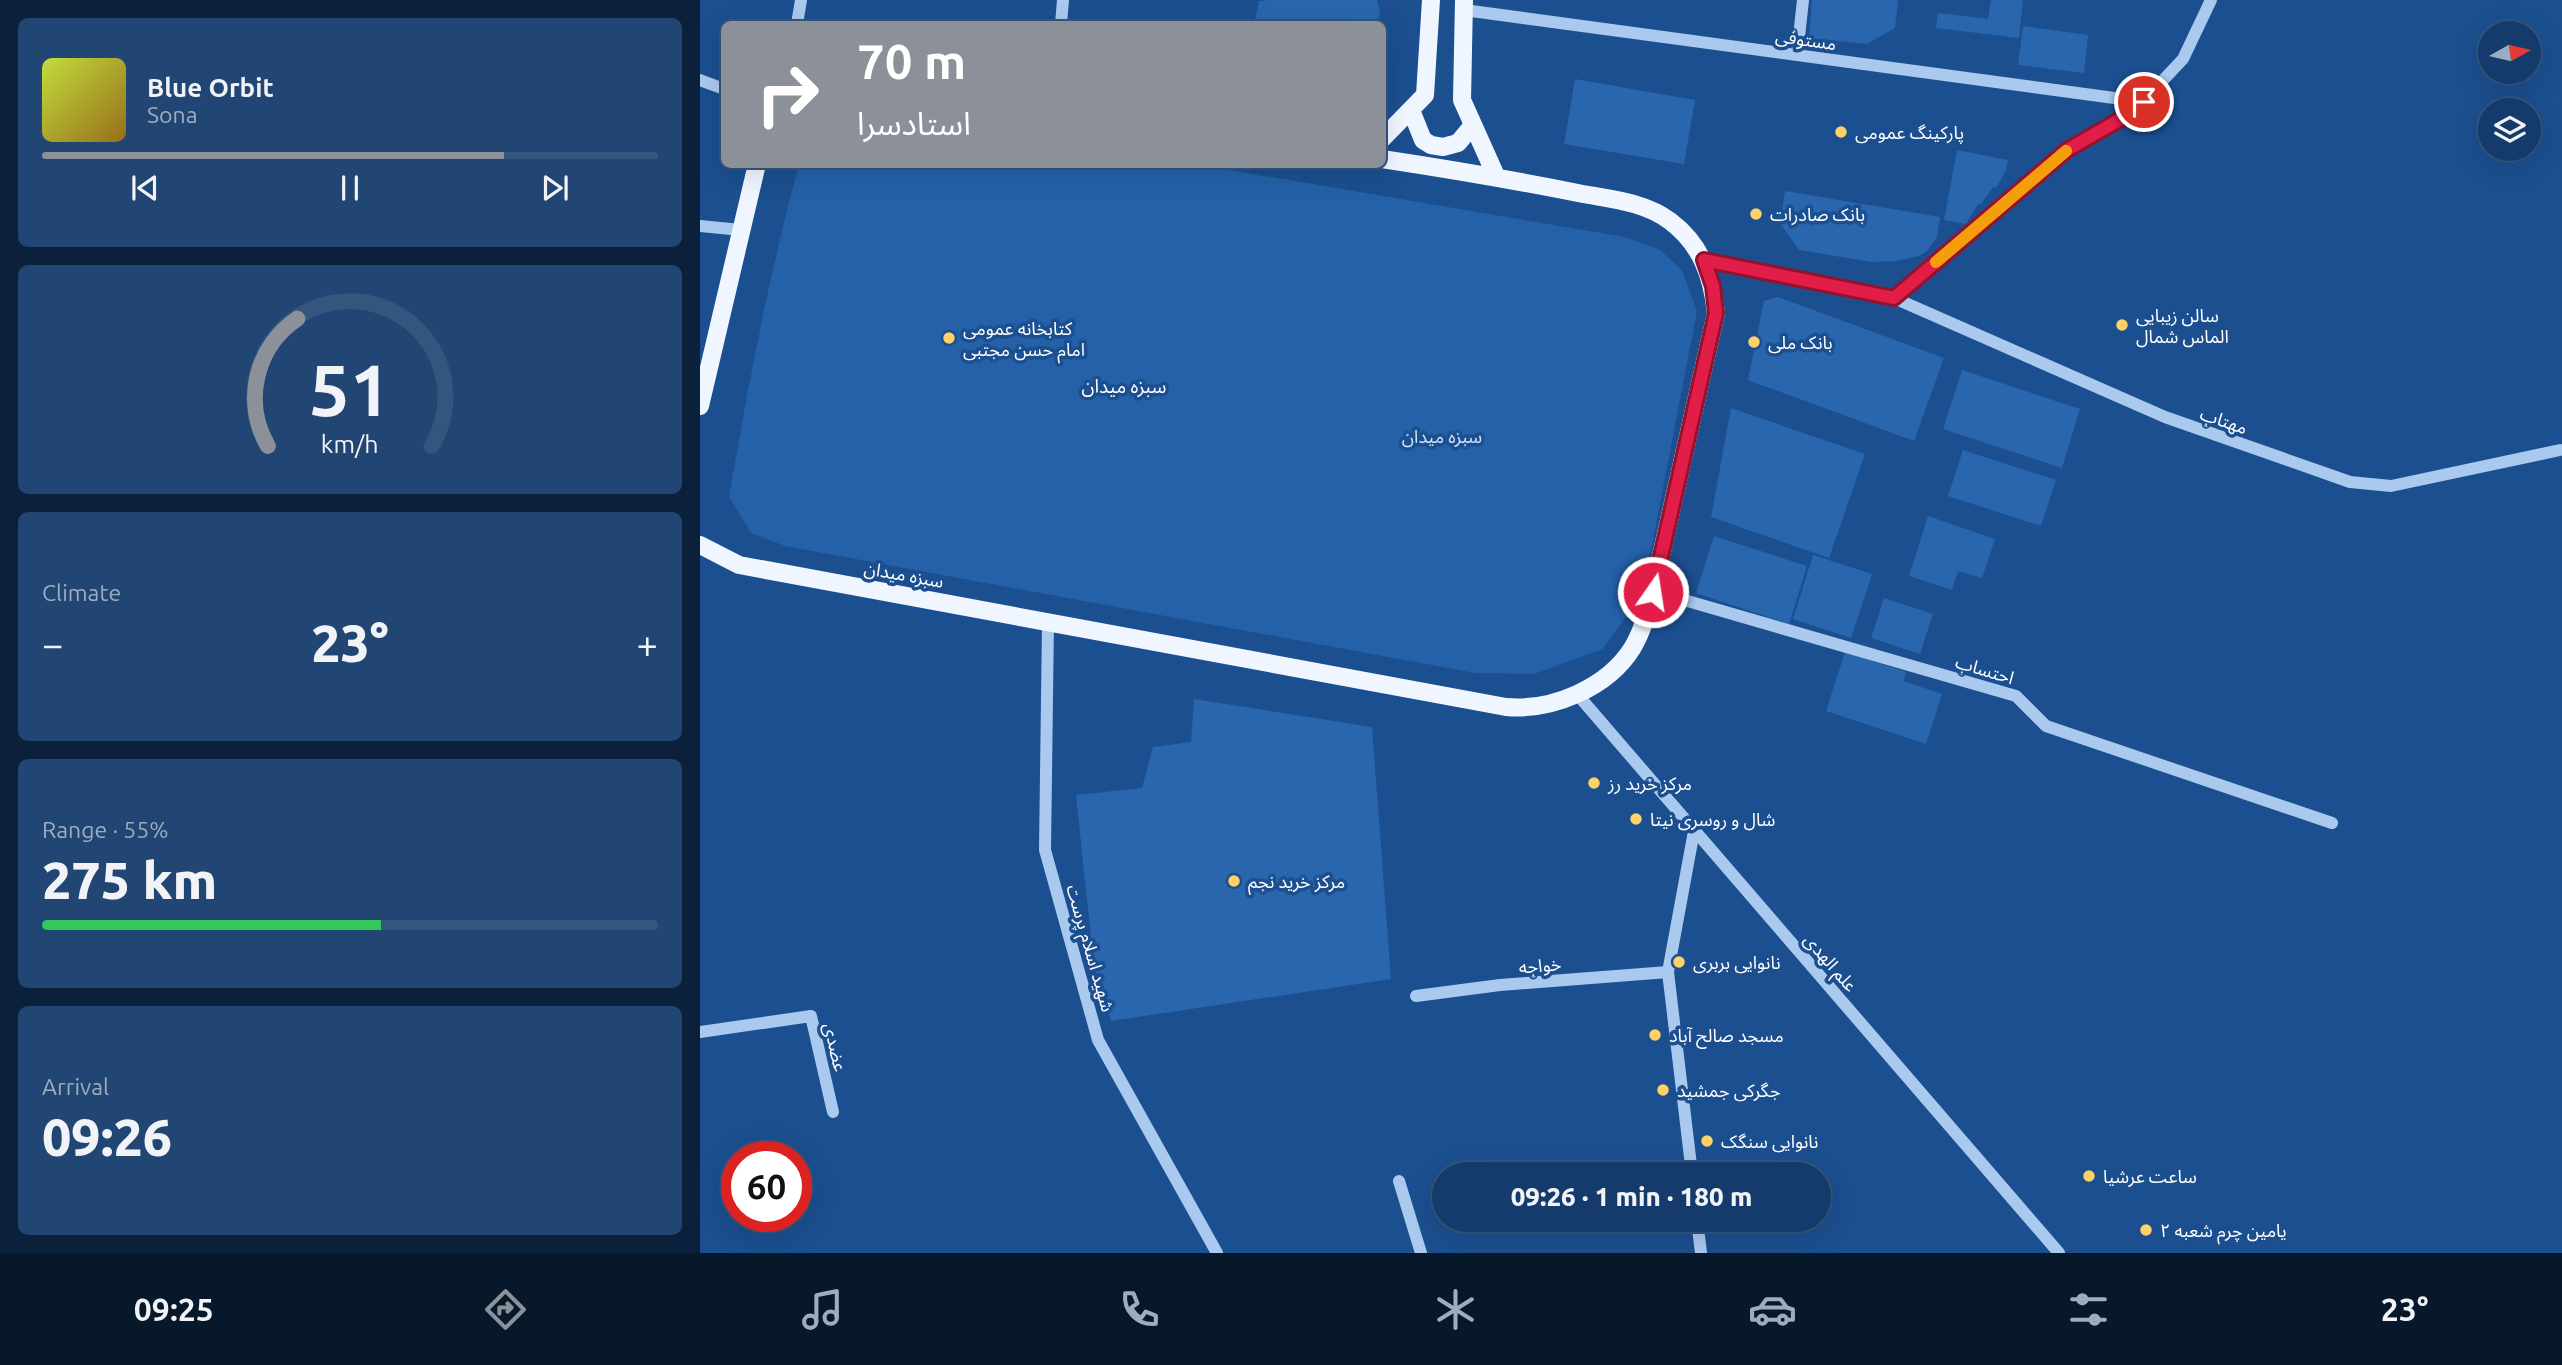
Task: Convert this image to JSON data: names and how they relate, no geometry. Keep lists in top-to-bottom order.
{
  "streets": {
    "main road": ["سبزه میدان"],
    "street": [
      "مستوفی",
      "مهتاب",
      "احتساب",
      "شهید اسلام پرست",
      "علم الهدی",
      "خواجه",
      "عضدی"
    ]
  },
  "crossings": [
    ["مهتاب", "سبزه میدان"],
    ["سبزه میدان", "احتساب"],
    ["سبزه میدان", "شهید اسلام پرست"],
    ["سبزه میدان", "علم الهدی"]
  ],
  "districts": ["سبزه میدان"],
  "parks": ["سبزه میدان"],
  "places": [
    "پارکینگ عمومی",
    "بانک صادرات",
    "سالن زیبایی الماس شمال",
    "کتابخانه عمومی امام حسن مجتبی",
    "بانک ملی",
    "مرکز خرید رز",
    "شال و روسری نیتا",
    "مرکز خرید نجم",
    "نانوایی بربری",
    "مسجد صالح آباد",
    "جگرکی جمشید",
    "نانوایی سنگک",
    "ساعت عرشیا",
    "یامین چرم شعبه ۲"
  ],
  "north": "right",
  "page": {
    "turn": ["70 m", "استادسرا"],
    "song": ["Blue Orbit", "Sona"],
    "tile": [
      "Climate",
      ["Range · 55%", "275 km"],
      ["Arrival", "09:26"]
    ],
    "heat": ["−", "23°", "+"],
    "limit": "60",
    "trip": "09:26 · 1 min · 180 m",
    "tabs": ["09:25", "23°"],
    "gauge": ["51", "km/h"]
  }
}
